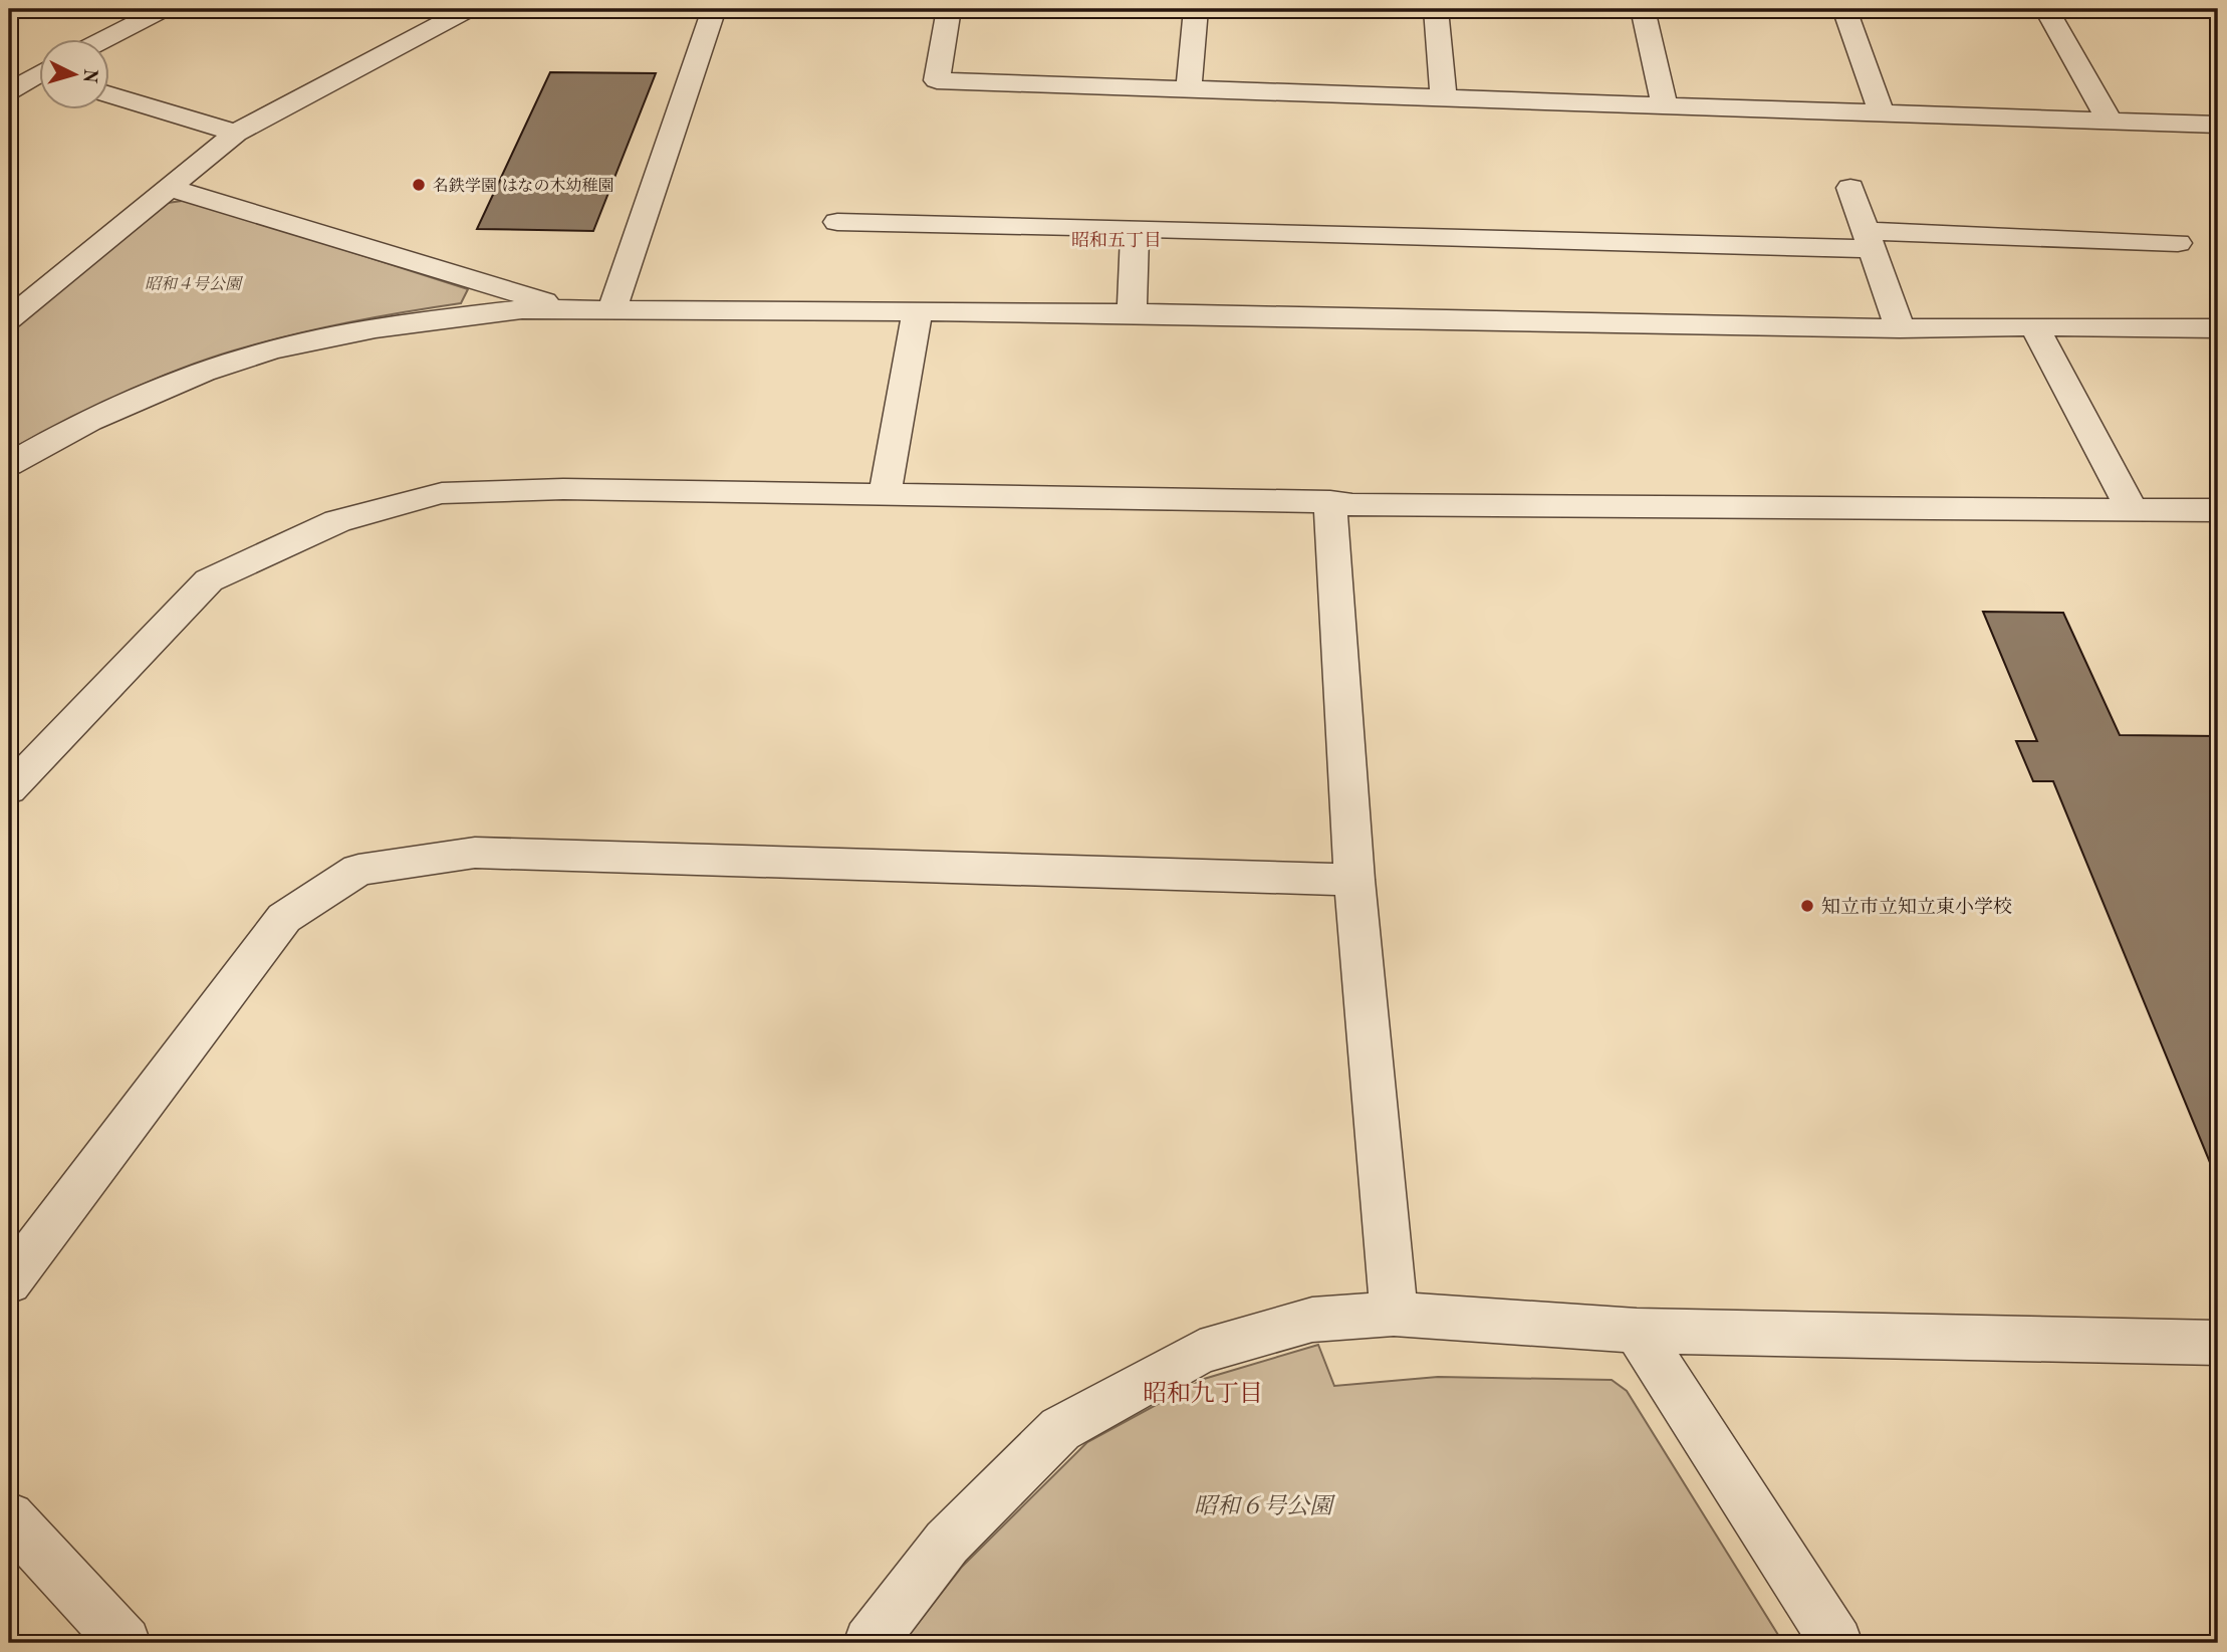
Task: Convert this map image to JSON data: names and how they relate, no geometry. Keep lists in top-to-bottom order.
{
  "districts": ["昭和五丁目", "昭和九丁目"],
  "parks": ["昭和４号公園", "昭和６号公園"],
  "places": ["名鉄学園 はなの木幼稚園", "知立市立知立東小学校"],
  "north": "right"
}
